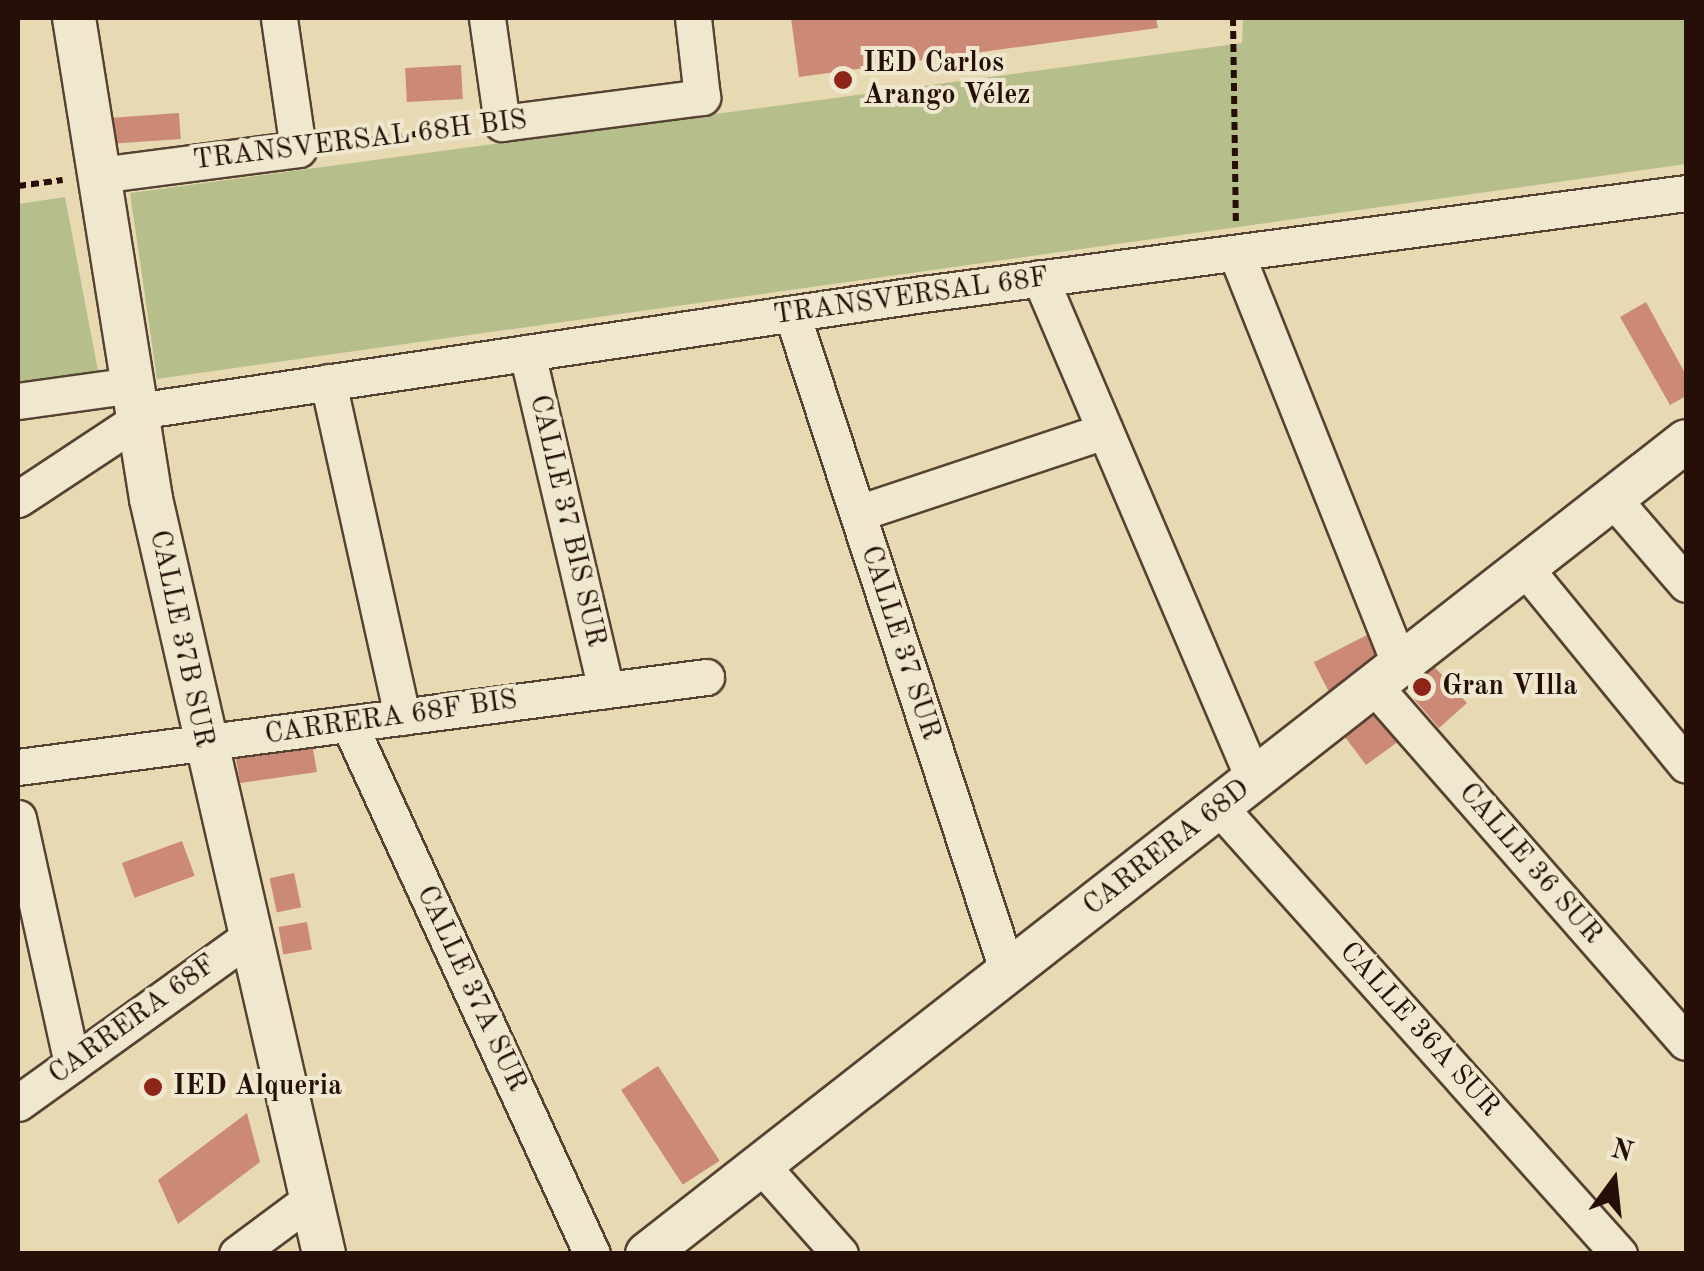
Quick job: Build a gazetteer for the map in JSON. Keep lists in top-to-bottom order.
{
  "streets": {
    "street": [
      "TRANSVERSAL 68H BIS",
      "TRANSVERSAL 68F",
      "CALLE 37 BIS SUR",
      "CALLE 37B SUR",
      "CALLE 37 SUR",
      "CARRERA 68F BIS",
      "CARRERA 68D",
      "CALLE 36 SUR",
      "CALLE 37A SUR",
      "CARRERA 68F",
      "CALLE 36A SUR"
    ]
  },
  "crossings": [
    ["TRANSVERSAL 68H BIS", "CALLE 37B SUR"],
    ["TRANSVERSAL 68F", "CALLE 37 BIS SUR"],
    ["TRANSVERSAL 68F", "CALLE 37B SUR"],
    ["TRANSVERSAL 68F", "CALLE 37 SUR"],
    ["TRANSVERSAL 68F", "CALLE 36 SUR"],
    ["CALLE 37 BIS SUR", "CARRERA 68F BIS"],
    ["CALLE 37B SUR", "CARRERA 68F BIS"],
    ["CALLE 37B SUR", "CARRERA 68F"],
    ["CALLE 37 SUR", "CARRERA 68D"],
    ["CARRERA 68F BIS", "CALLE 37A SUR"],
    ["CARRERA 68D", "CALLE 36 SUR"],
    ["CARRERA 68D", "CALLE 36A SUR"]
  ],
  "places": ["IED Carlos Arango Vélez", "Gran VIlla", "IED Alqueria"],
  "north": "top"
}
